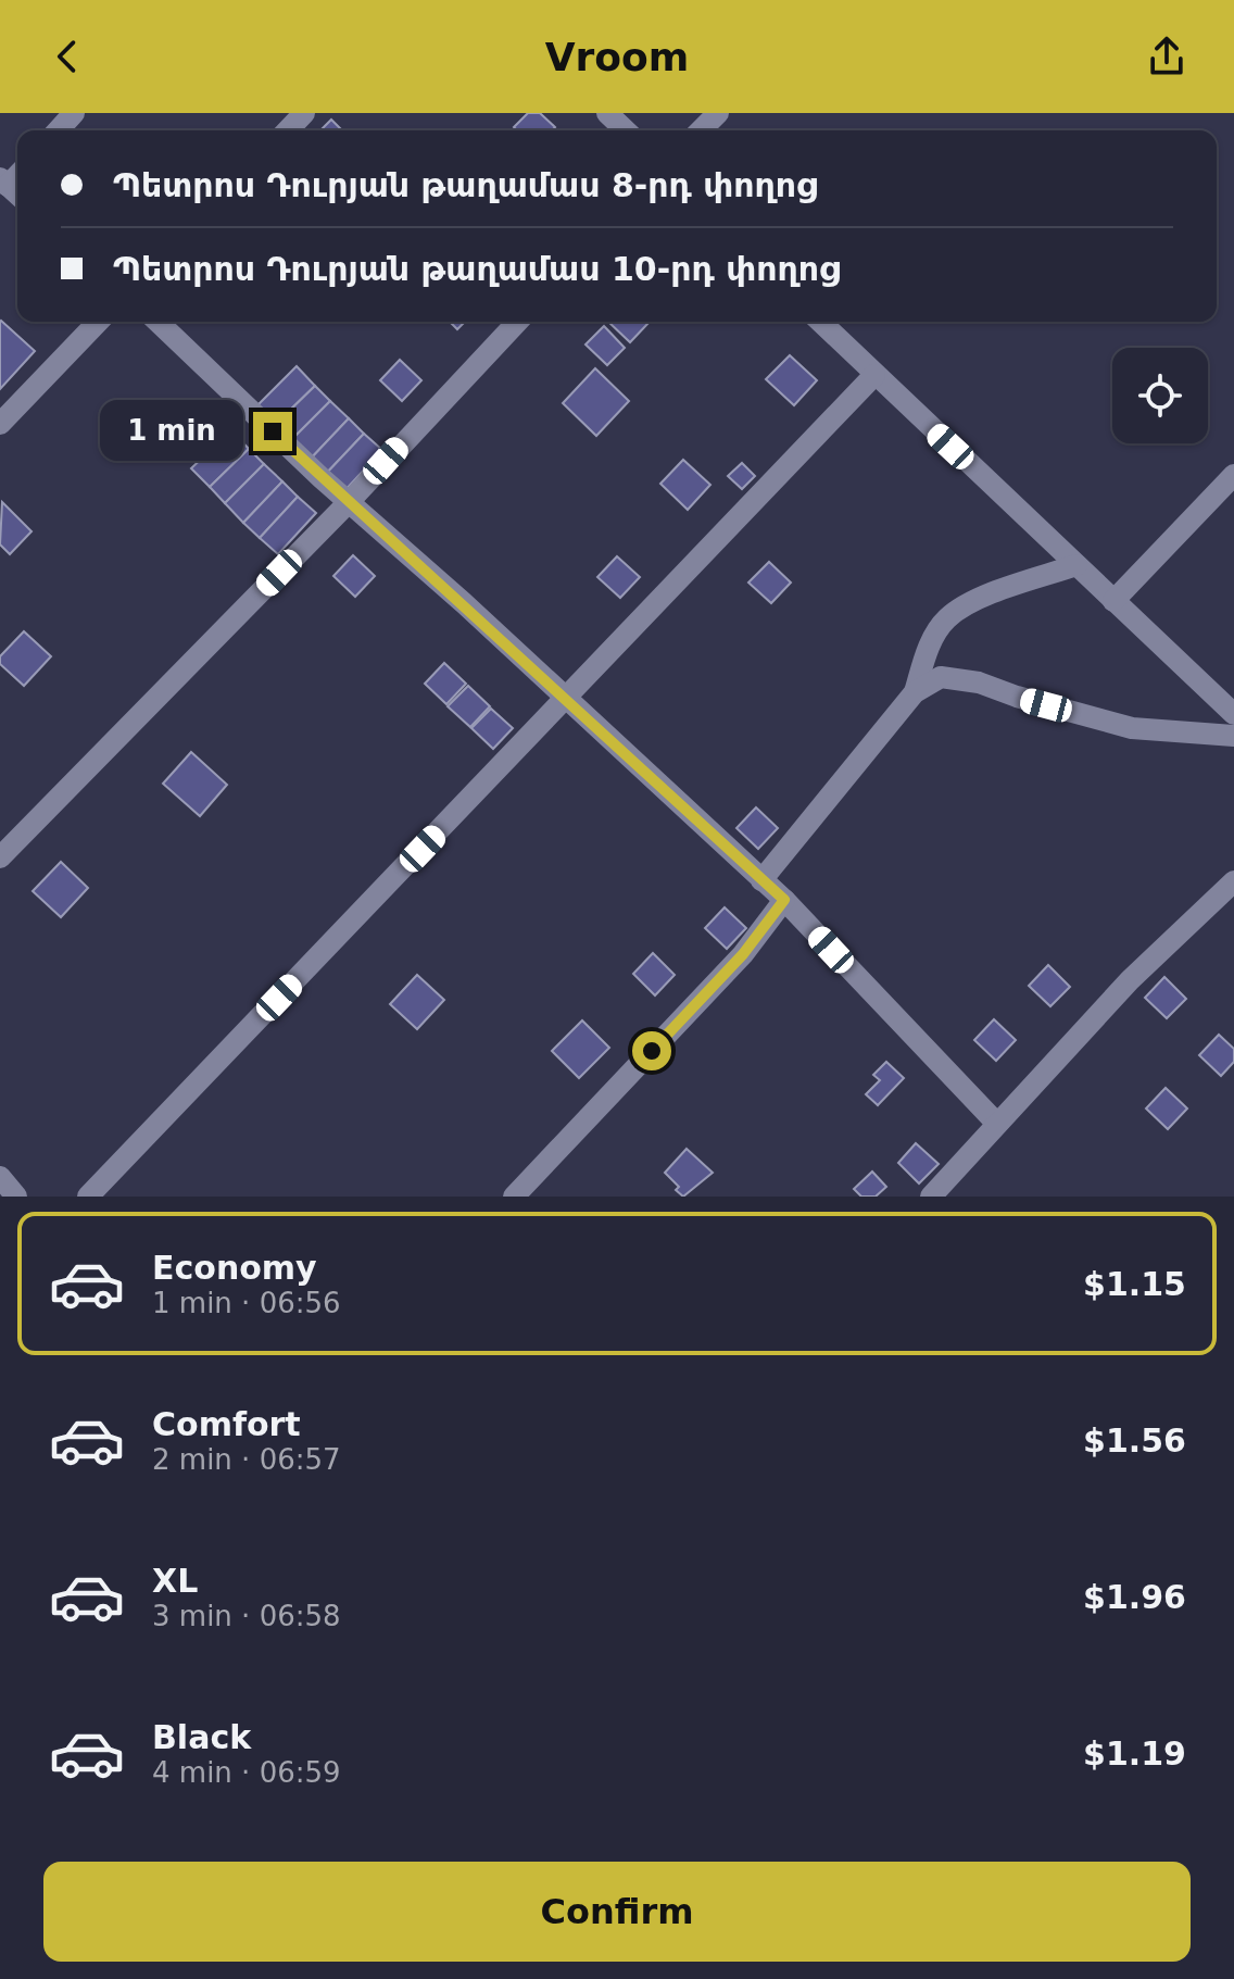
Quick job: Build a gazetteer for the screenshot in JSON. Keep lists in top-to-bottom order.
{
  "page": {
    "header": "Vroom",
    "banner": ["Պետրոս Դուրյան թաղամաս 8-րդ փողոց", "Պետրոս Դուրյան թաղամաս 10-րդ փողոց"],
    "bubble": "1 min",
    "list": [
      {
        "name": "Economy",
        "note": "1 min · 06:56",
        "value": "$1.15"
      },
      {
        "name": "Comfort",
        "note": "2 min · 06:57",
        "value": "$1.56"
      },
      {
        "name": "XL",
        "note": "3 min · 06:58",
        "value": "$1.96"
      },
      {
        "name": "Black",
        "note": "4 min · 06:59",
        "value": "$1.19"
      }
    ],
    "buttons": "Confirm"
  }
}
